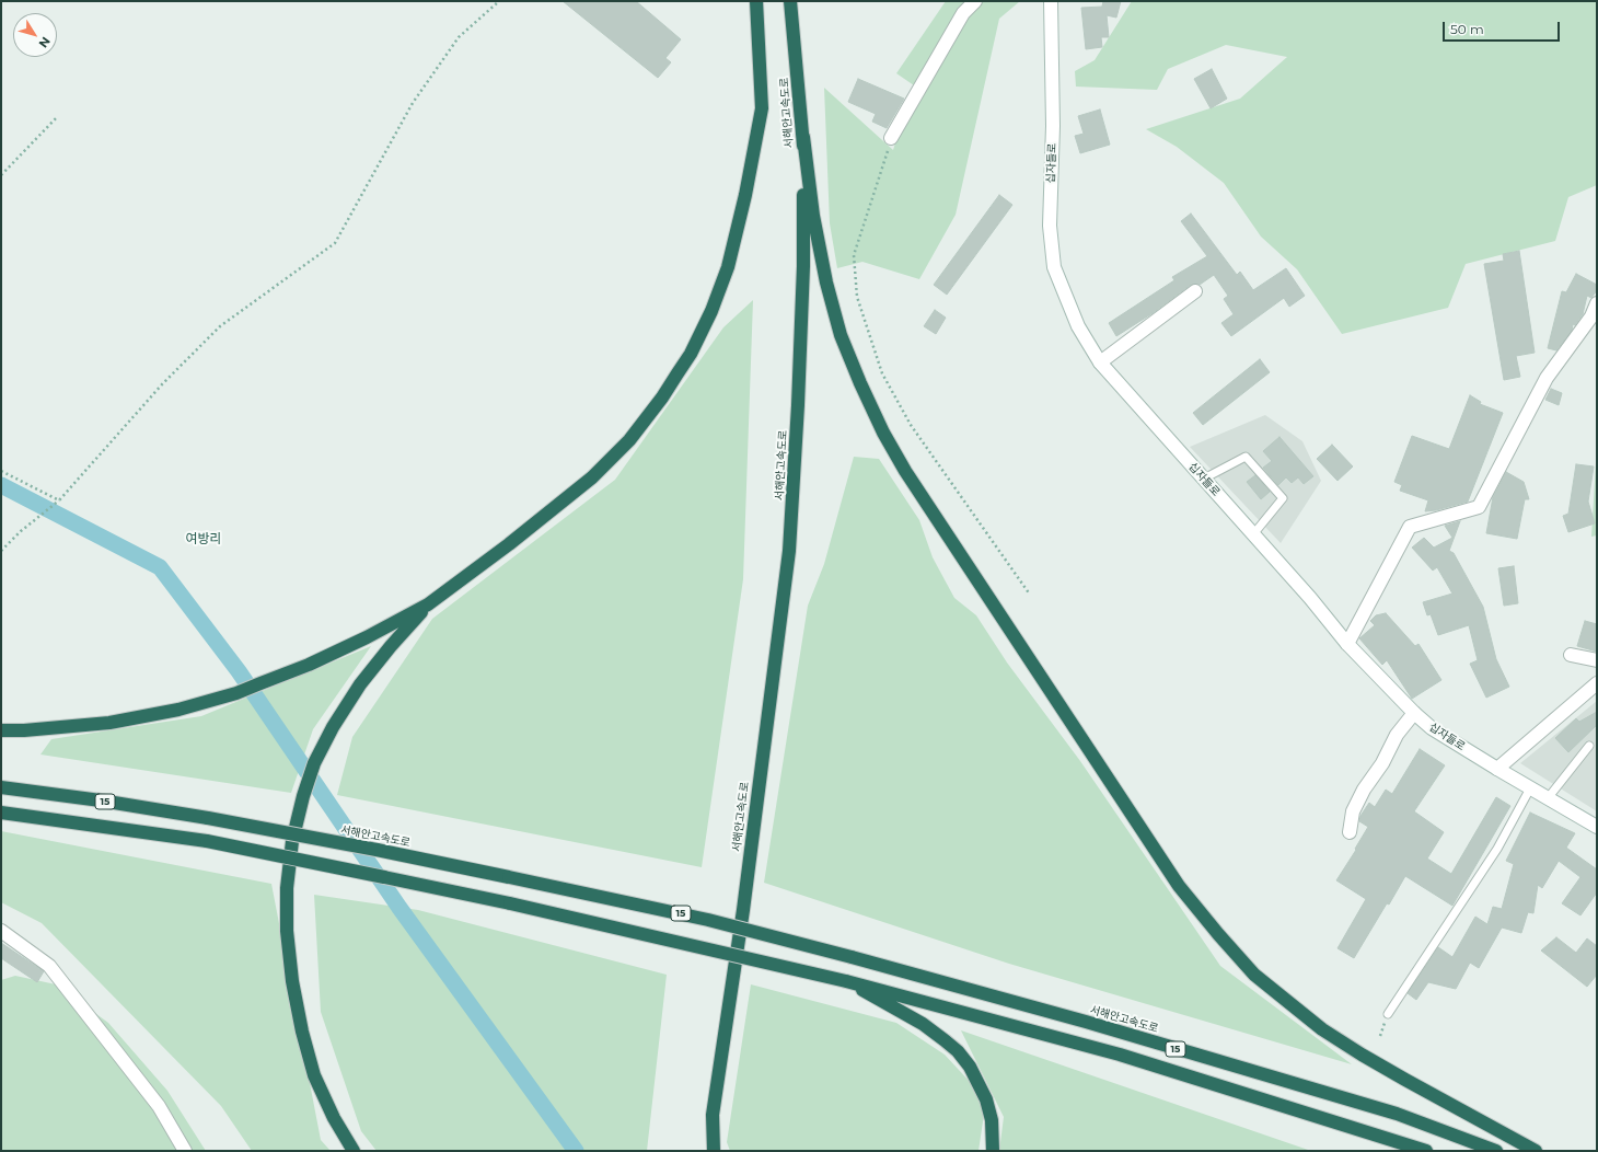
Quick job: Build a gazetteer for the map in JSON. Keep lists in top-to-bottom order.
{
  "streets": {
    "highway": ["서해안고속도로", "15"],
    "street": ["십자들로"]
  },
  "districts": ["여방리"],
  "scale_bar": "50 m",
  "north": "bottom right"
}
